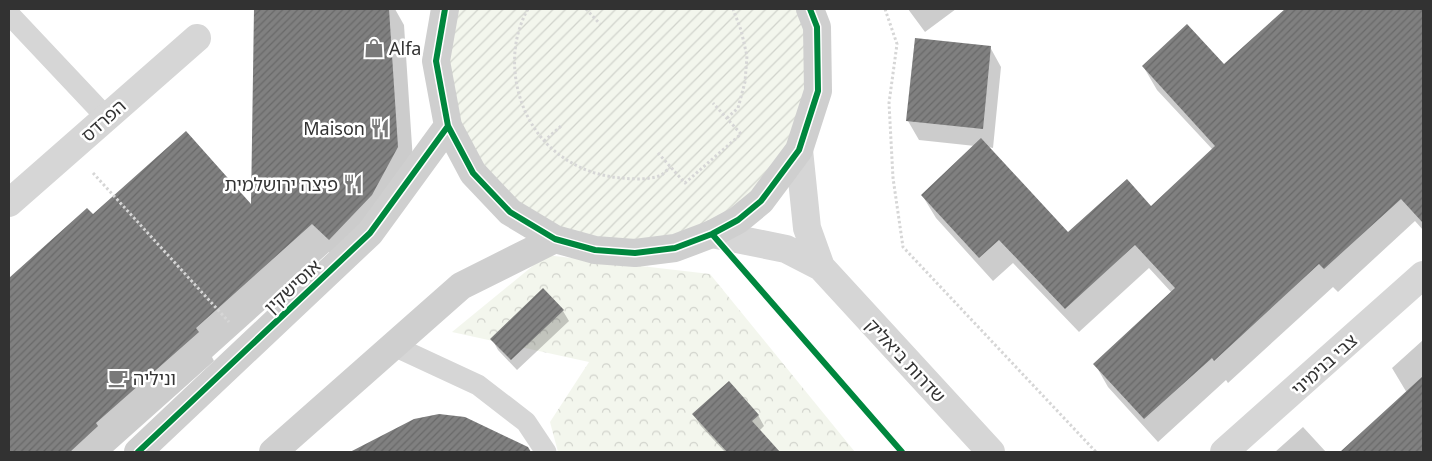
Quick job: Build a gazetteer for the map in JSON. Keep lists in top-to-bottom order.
{
  "streets": {
    "street": [
      "הפרדס",
      "אוסישקין",
      "שדרות ביאליק",
      "צבי בנימיני"
    ]
  },
  "places": {
    "shop": ["Alfa"],
    "restaurant": ["Maison", "פיצה ירושלמית"],
    "cafe": ["וניליה"]
  }
}
